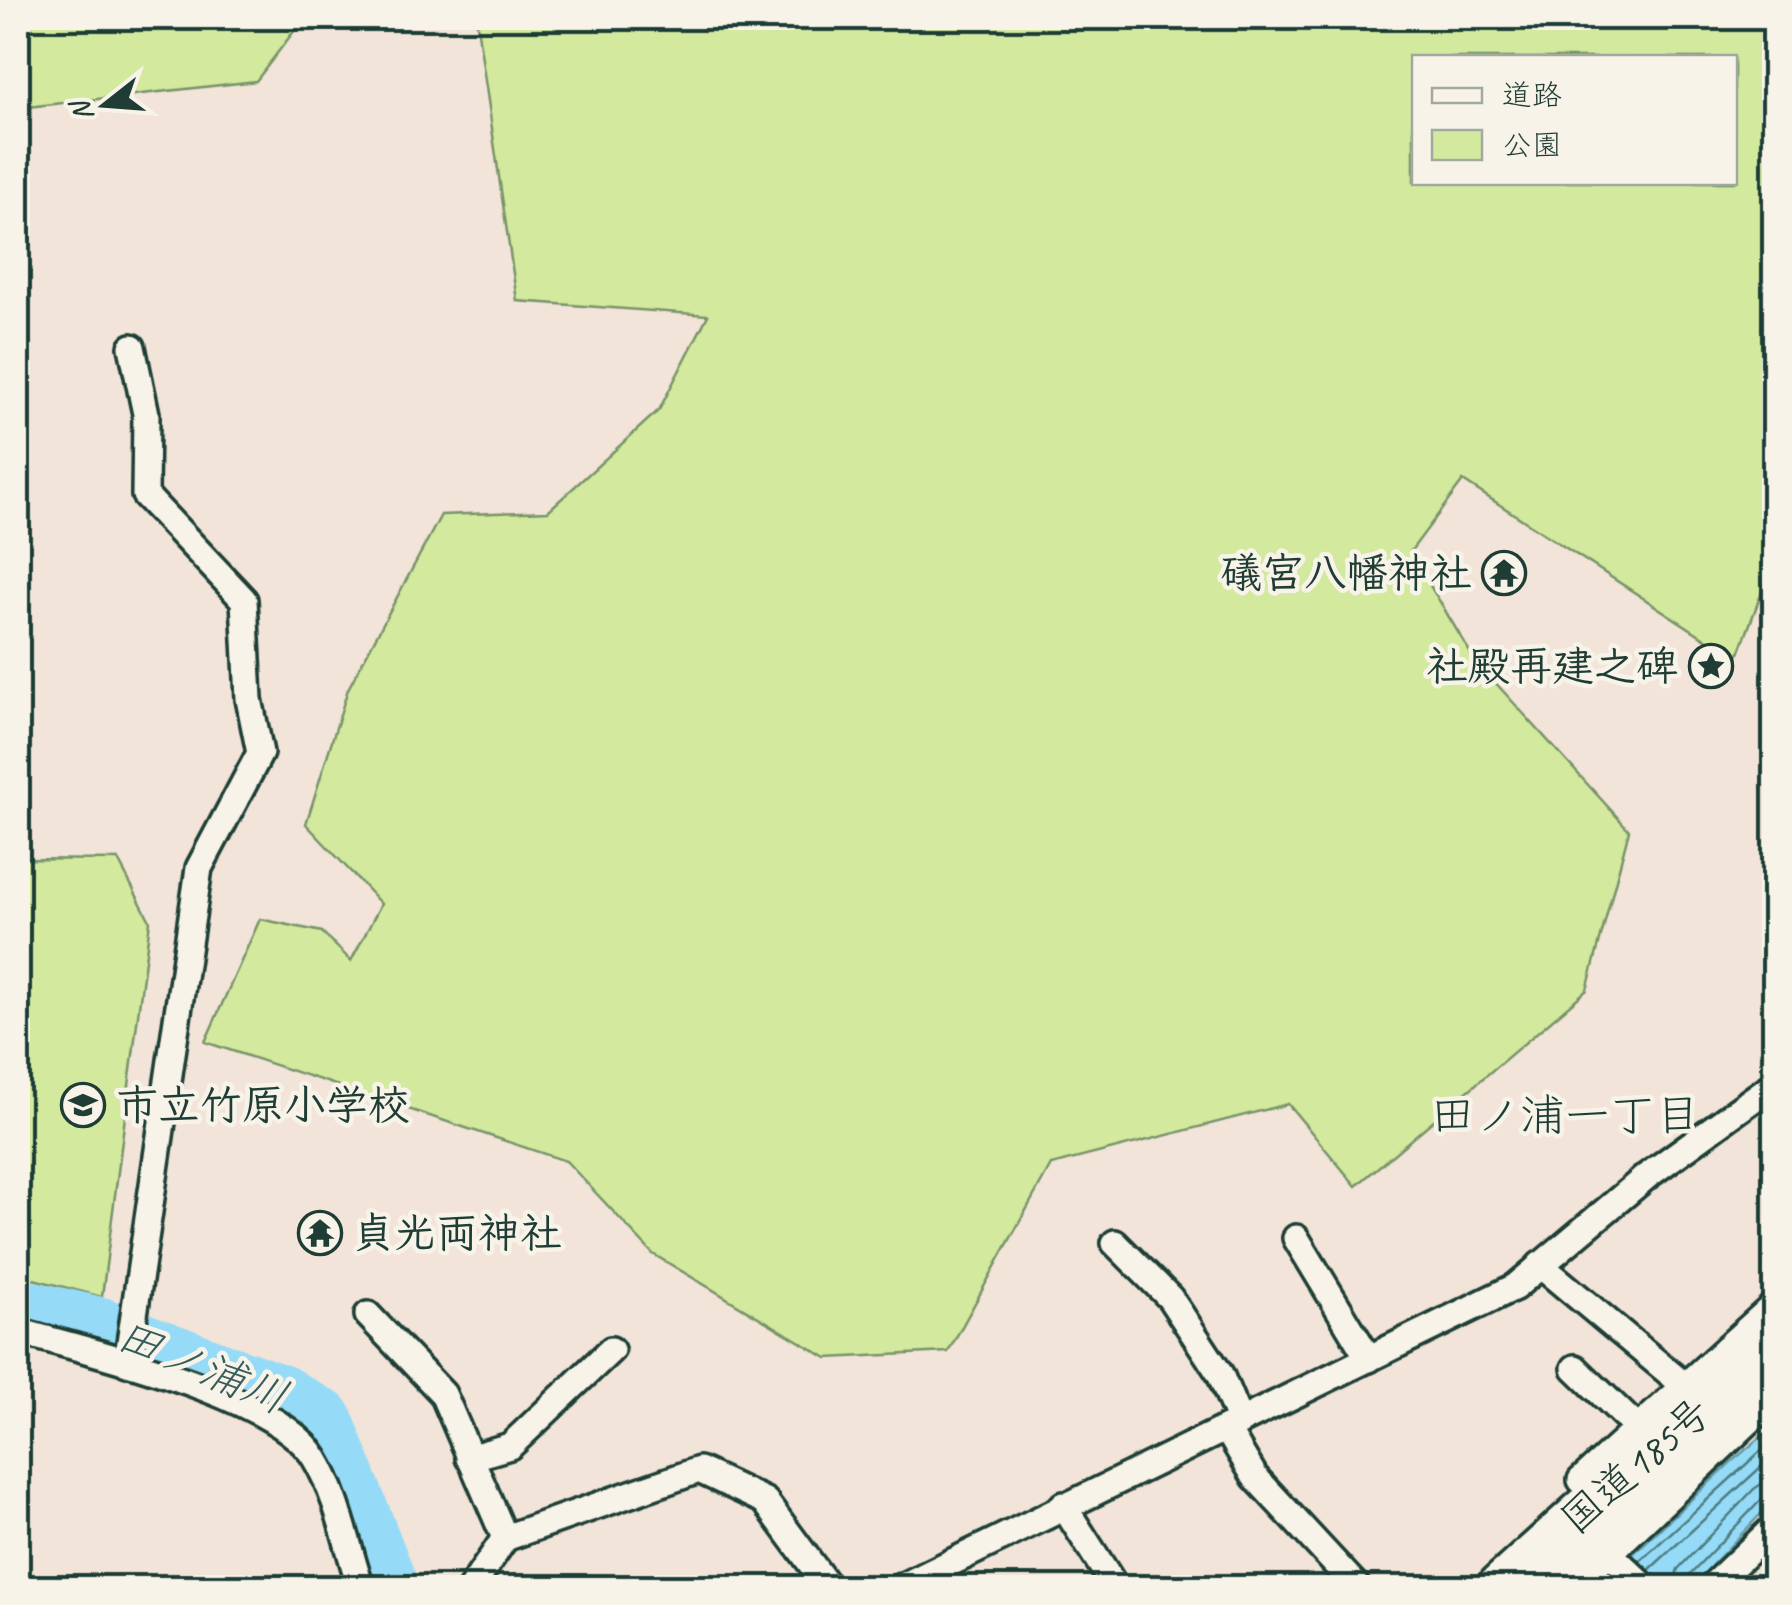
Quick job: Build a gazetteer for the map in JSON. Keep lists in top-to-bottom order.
{
  "streets": {
    "highway": ["国道185号"]
  },
  "districts": ["田ノ浦一丁目"],
  "water": ["田ノ浦川"],
  "places": {
    "temple": ["礒宮八幡神社", "貞光両神社"],
    "place": ["社殿再建之碑"],
    "school or university": ["市立竹原小学校"]
  },
  "legend": ["道路", "公園"],
  "north": "left"
}
